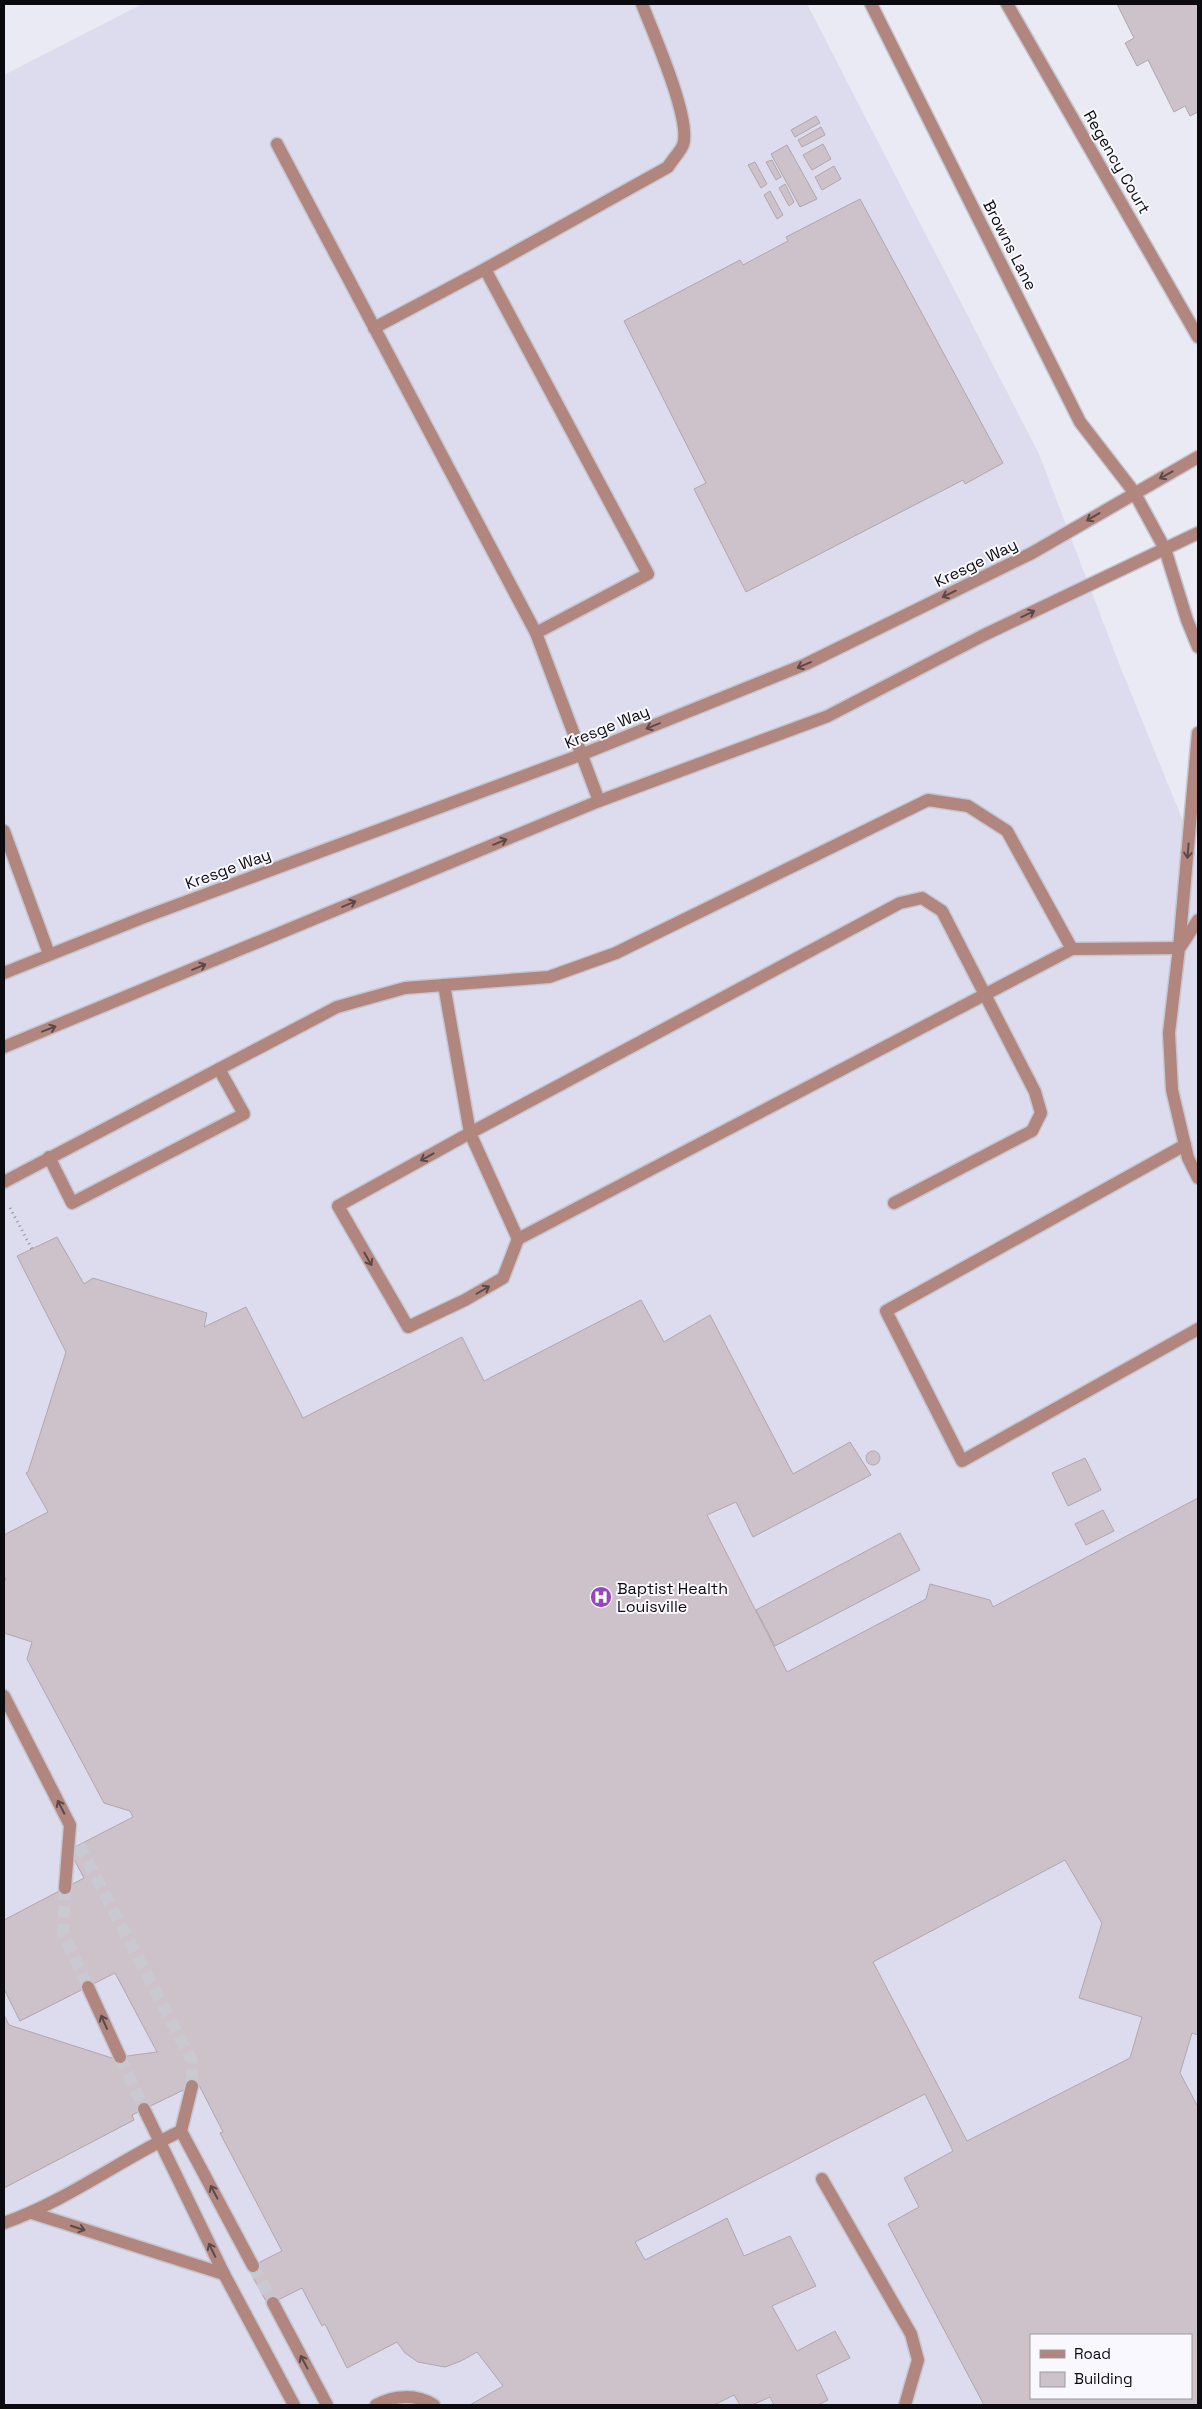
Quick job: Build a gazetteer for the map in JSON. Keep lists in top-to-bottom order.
{
  "streets": {
    "street": ["Regency Court", "Browns Lane", "Kresge Way"]
  },
  "crossings": [
    ["Browns Lane", "Kresge Way"]
  ],
  "places": {
    "hospital": ["Baptist Health Louisville"]
  },
  "legend": ["Road", "Building"]
}
